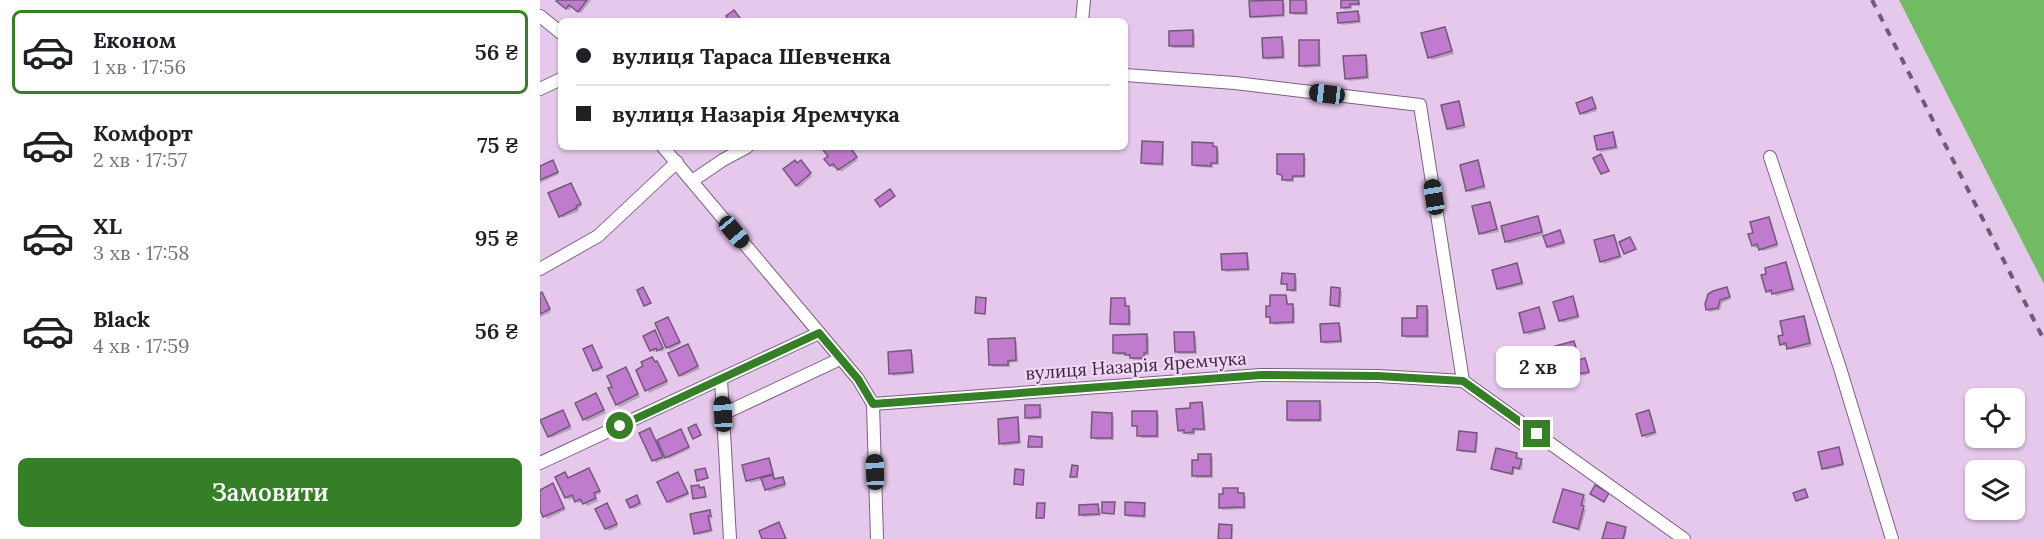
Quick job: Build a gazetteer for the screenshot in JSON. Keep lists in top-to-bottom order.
{
  "streets": {
    "street": ["вулиця Назарія Яремчука"]
  },
  "page": {
    "list": [
      {
        "name": "Економ",
        "note": "1 хв · 17:56",
        "value": "56 ₴"
      },
      {
        "name": "Комфорт",
        "note": "2 хв · 17:57",
        "value": "75 ₴"
      },
      {
        "name": "XL",
        "note": "3 хв · 17:58",
        "value": "95 ₴"
      },
      {
        "name": "Black",
        "note": "4 хв · 17:59",
        "value": "56 ₴"
      }
    ],
    "banner": ["вулиця Тараса Шевченка", "вулиця Назарія Яремчука"],
    "bubble": "2 хв",
    "buttons": "Замовити"
  }
}
